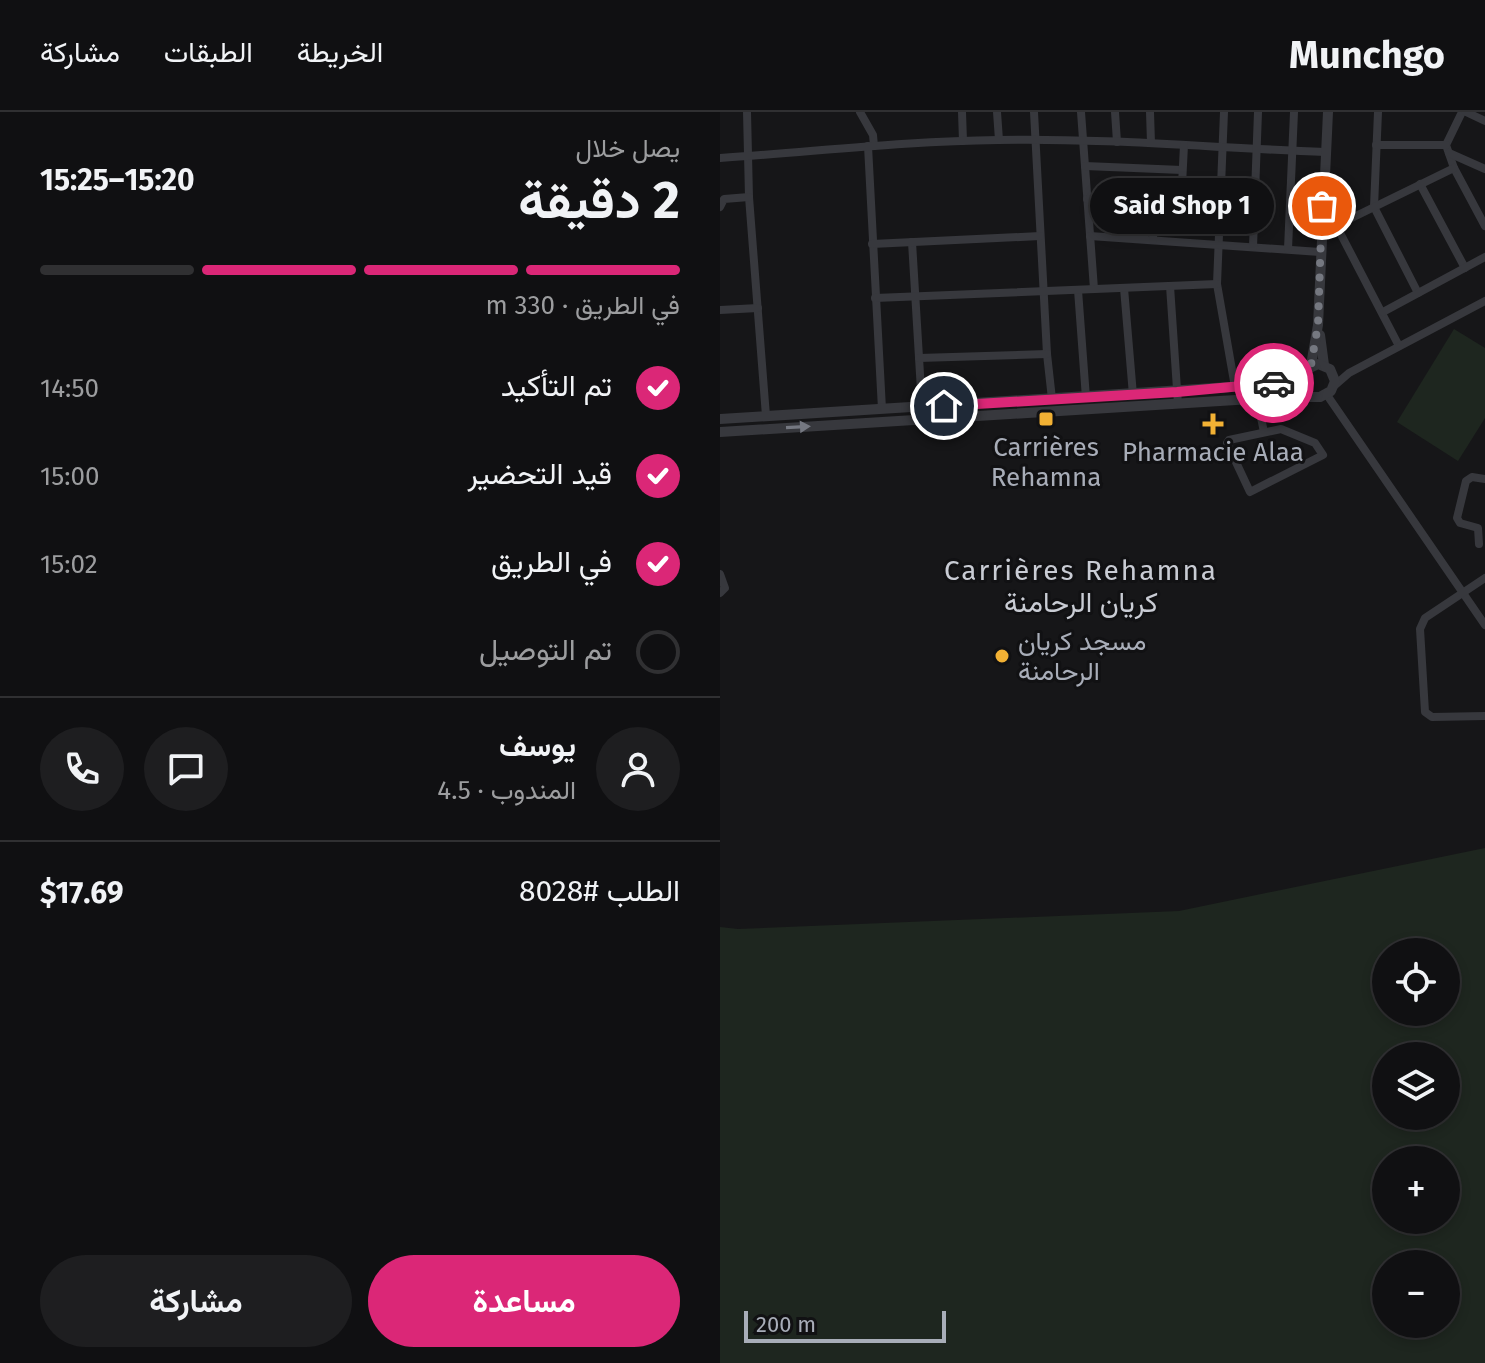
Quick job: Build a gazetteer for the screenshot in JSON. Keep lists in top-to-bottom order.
{
  "districts": ["Carrières Rehamna كريان الرحامنة"],
  "places": {
    "other": ["Said Shop 1", "مسجد كريان الرحامنة"],
    "transit": ["Carrières Rehamna"],
    "health": ["Pharmacie Alaa"]
  },
  "scale_bar": "200 m",
  "page": {
    "header": "Munchgo",
    "nav": ["الخريطة", "الطبقات", "مشاركة"],
    "heading": ["2 دقيقة", "يصل خلال", "15:20–15:25"],
    "panel": [
      "يوسف",
      "المندوب · 4.5",
      "الطلب #8028",
      "$17.69"
    ],
    "bubble": "Said Shop 1",
    "bar": "في الطريق · 330 m",
    "list": [
      ["تم التأكيد", "14:50"],
      ["قيد التحضير", "15:00"],
      ["في الطريق", "15:02"],
      "تم التوصيل"
    ],
    "map_buttons": ["+", "−"],
    "buttons": ["مساعدة", "مشاركة"],
    "scale": "200 m"
  }
}
